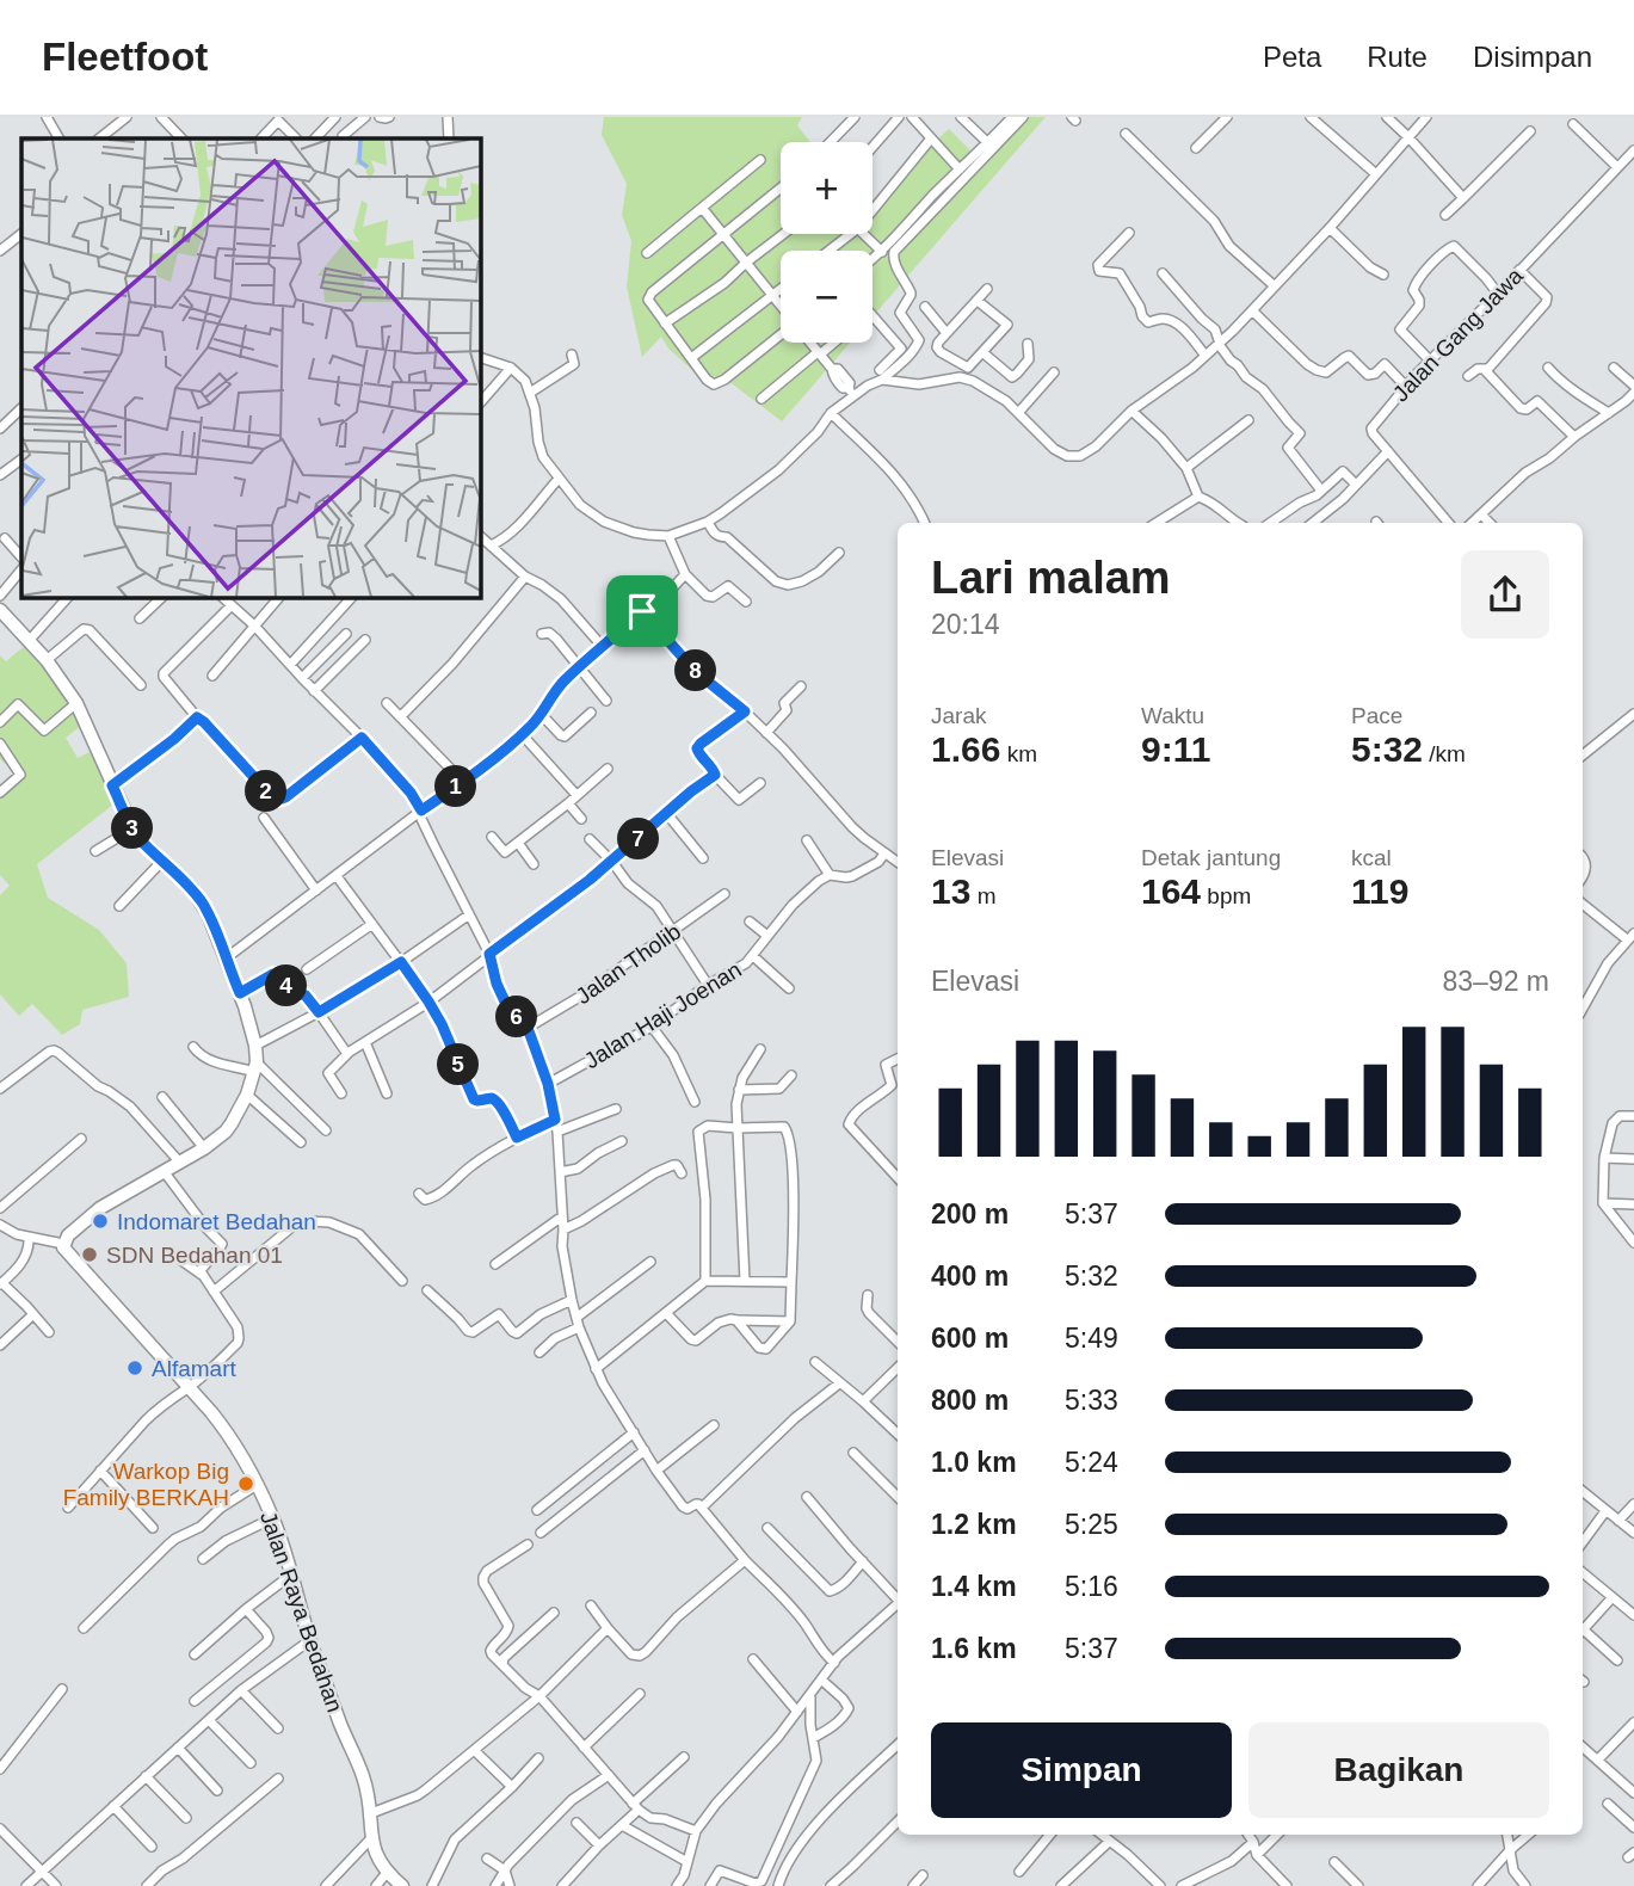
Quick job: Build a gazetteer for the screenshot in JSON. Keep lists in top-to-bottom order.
{
  "streets": {
    "street": [
      "Jalan Gang Jawa",
      "Jalan Tholib",
      "Jalan Haji Joenan",
      "Jalan Raya Bedahan"
    ]
  },
  "places": [
    "Indomaret Bedahan",
    "SDN Bedahan 01",
    "Alfamart",
    "Warkop Big Family BERKAH"
  ],
  "page": {
    "header": "Fleetfoot",
    "nav": ["Peta", "Rute", "Disimpan"],
    "map_buttons": ["+", "−"],
    "heading": ["Lari malam", "20:14"],
    "pins": [
      "8",
      "1",
      "2",
      "3",
      "7",
      "4",
      "6",
      "5"
    ],
    "stats": [
      ["Jarak", "1.66 km"],
      ["Waktu", "9:11"],
      ["Pace", "5:32 /km"],
      ["Elevasi", "13 m"],
      ["Detak jantung", "164 bpm"],
      ["kcal", "119"]
    ],
    "chart": ["Elevasi", "83–92 m"],
    "list": [
      {
        "name": "200 m",
        "note": "5:37"
      },
      {
        "name": "400 m",
        "note": "5:32"
      },
      {
        "name": "600 m",
        "note": "5:49"
      },
      {
        "name": "800 m",
        "note": "5:33"
      },
      {
        "name": "1.0 km",
        "note": "5:24"
      },
      {
        "name": "1.2 km",
        "note": "5:25"
      },
      {
        "name": "1.4 km",
        "note": "5:16"
      },
      {
        "name": "1.6 km",
        "note": "5:37"
      }
    ],
    "buttons": ["Simpan", "Bagikan"]
  }
}
